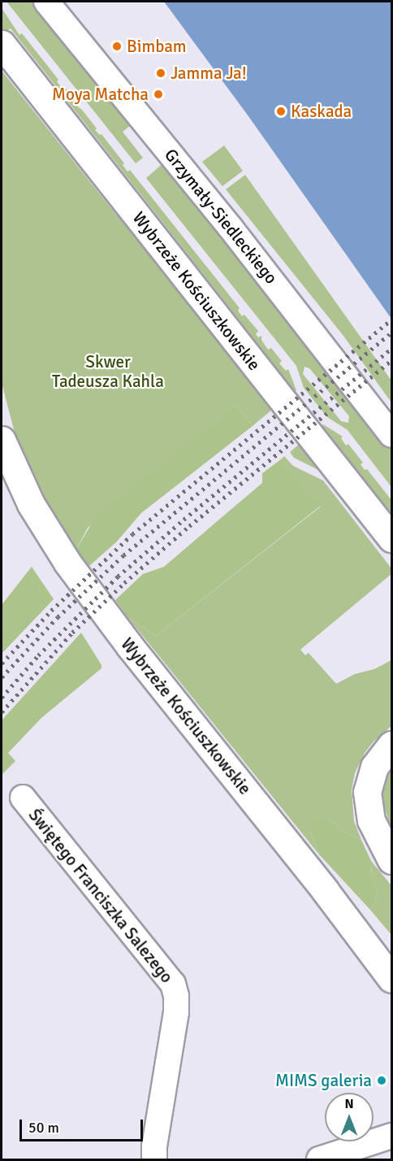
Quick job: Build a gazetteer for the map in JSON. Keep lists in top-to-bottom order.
{
  "streets": {
    "main road": ["Wybrzeże Kościuszkowskie"],
    "street": ["Grzymały-Siedleckiego", "Świętego Franciszka Salezego"]
  },
  "parks": ["Skwer Tadeusza Kahla"],
  "places": [
    "Bimbam",
    "Jamma Ja!",
    "Moya Matcha",
    "Kaskada",
    "MIMS galeria"
  ],
  "scale_bar": "50 m",
  "north": "top"
}
